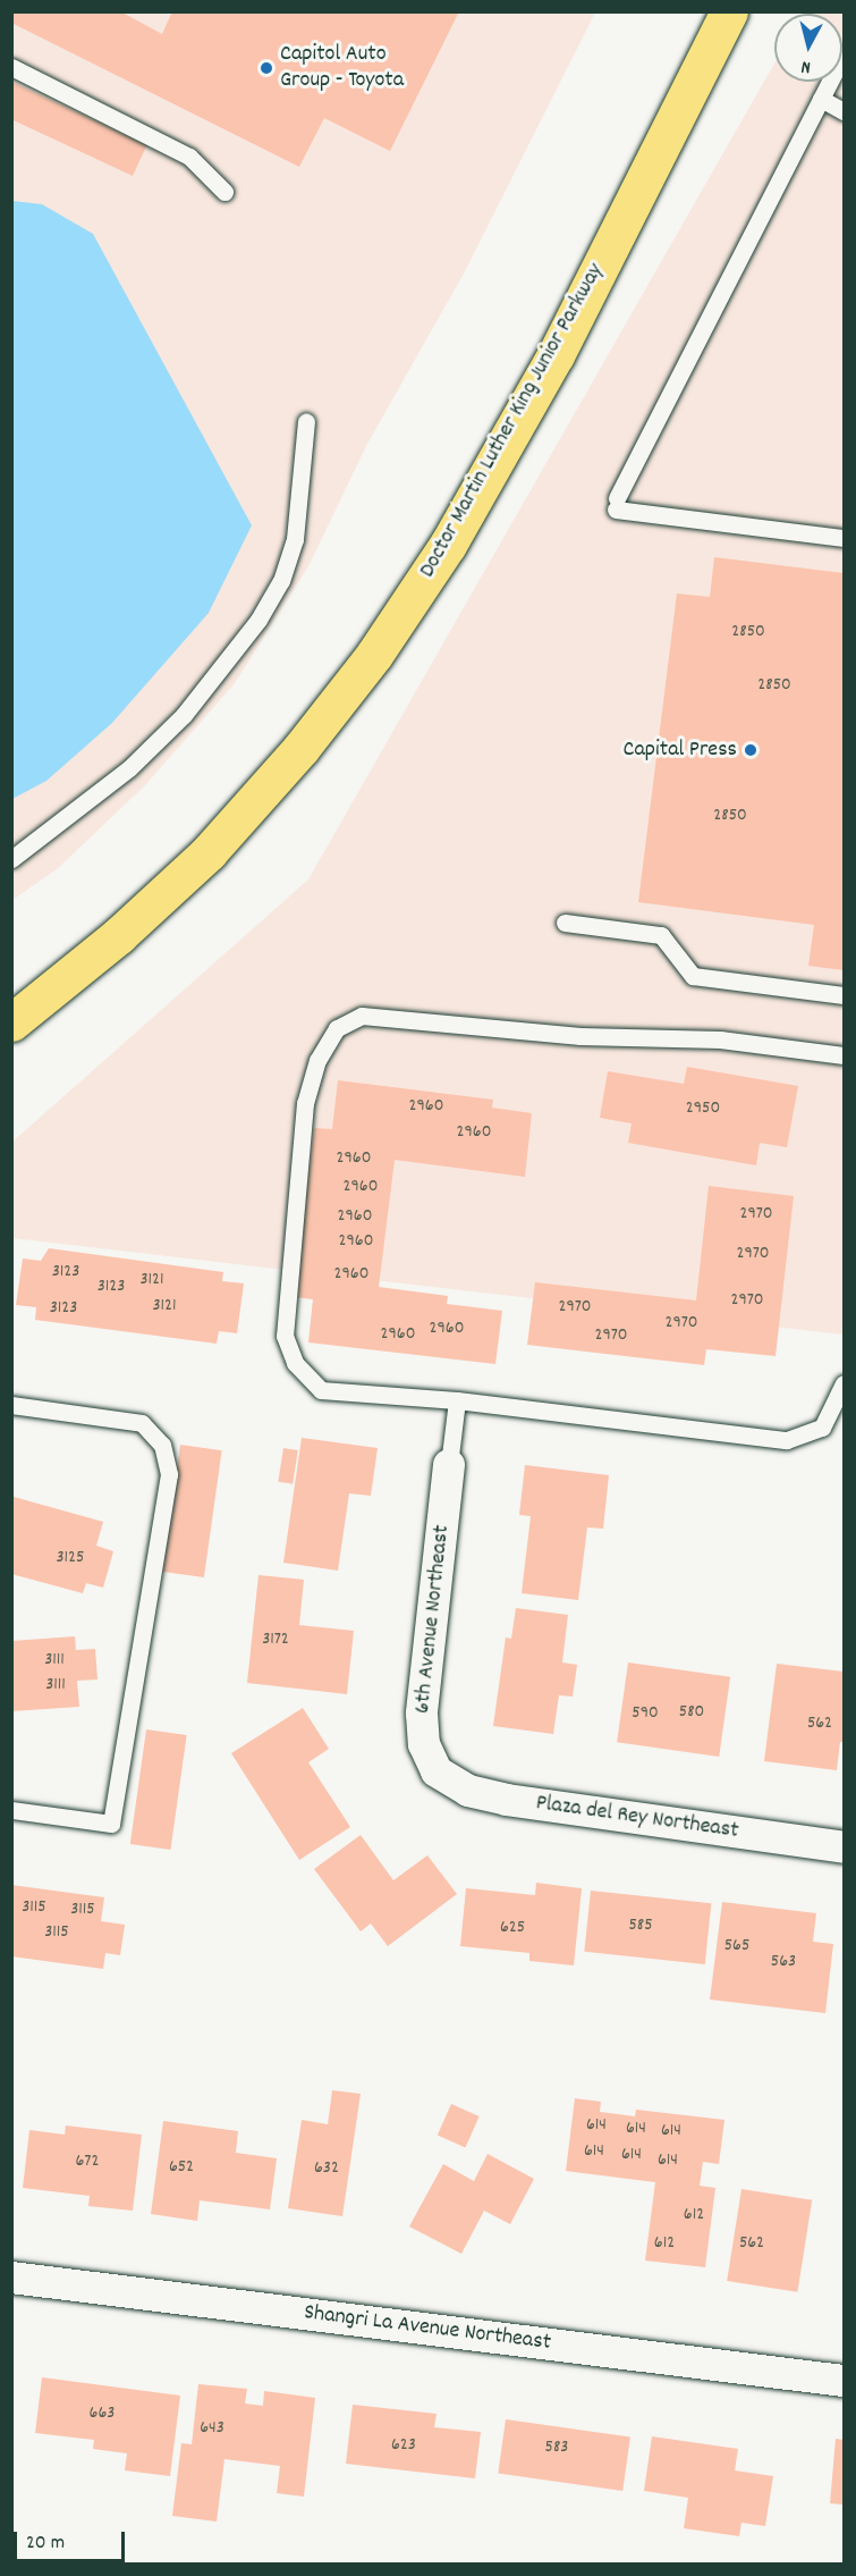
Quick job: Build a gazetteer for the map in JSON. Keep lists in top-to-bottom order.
{
  "streets": {
    "highway": ["Doctor Martin Luther King Junior Parkway"],
    "street": ["6th Avenue Northeast", "Plaza del Rey Northeast", "Shangri La Avenue Northeast"]
  },
  "crossings": [
    ["6th Avenue Northeast", "Plaza del Rey Northeast"]
  ],
  "places": ["Capitol Auto Group - Toyota", "Capital Press"],
  "house_numbers": [
    "2850",
    "2850",
    "2850",
    "2960",
    "2950",
    "2960",
    "2960",
    "2960",
    "2970",
    "2960",
    "2960",
    "2970",
    "3123",
    "2960",
    "3121",
    "3123",
    "2970",
    "3121",
    "2970",
    "3123",
    "2970",
    "2960",
    "2960",
    "2970",
    "3125",
    "3172",
    "3111",
    "3111",
    "580",
    "590",
    "562",
    "3115",
    "3115",
    "585",
    "625",
    "3115",
    "565",
    "563",
    "614",
    "614",
    "614",
    "614",
    "614",
    "614",
    "672",
    "652",
    "632",
    "612",
    "612",
    "562",
    "663",
    "643",
    "623",
    "583"
  ],
  "scale_bar": "20 m",
  "north": "bottom"
}
